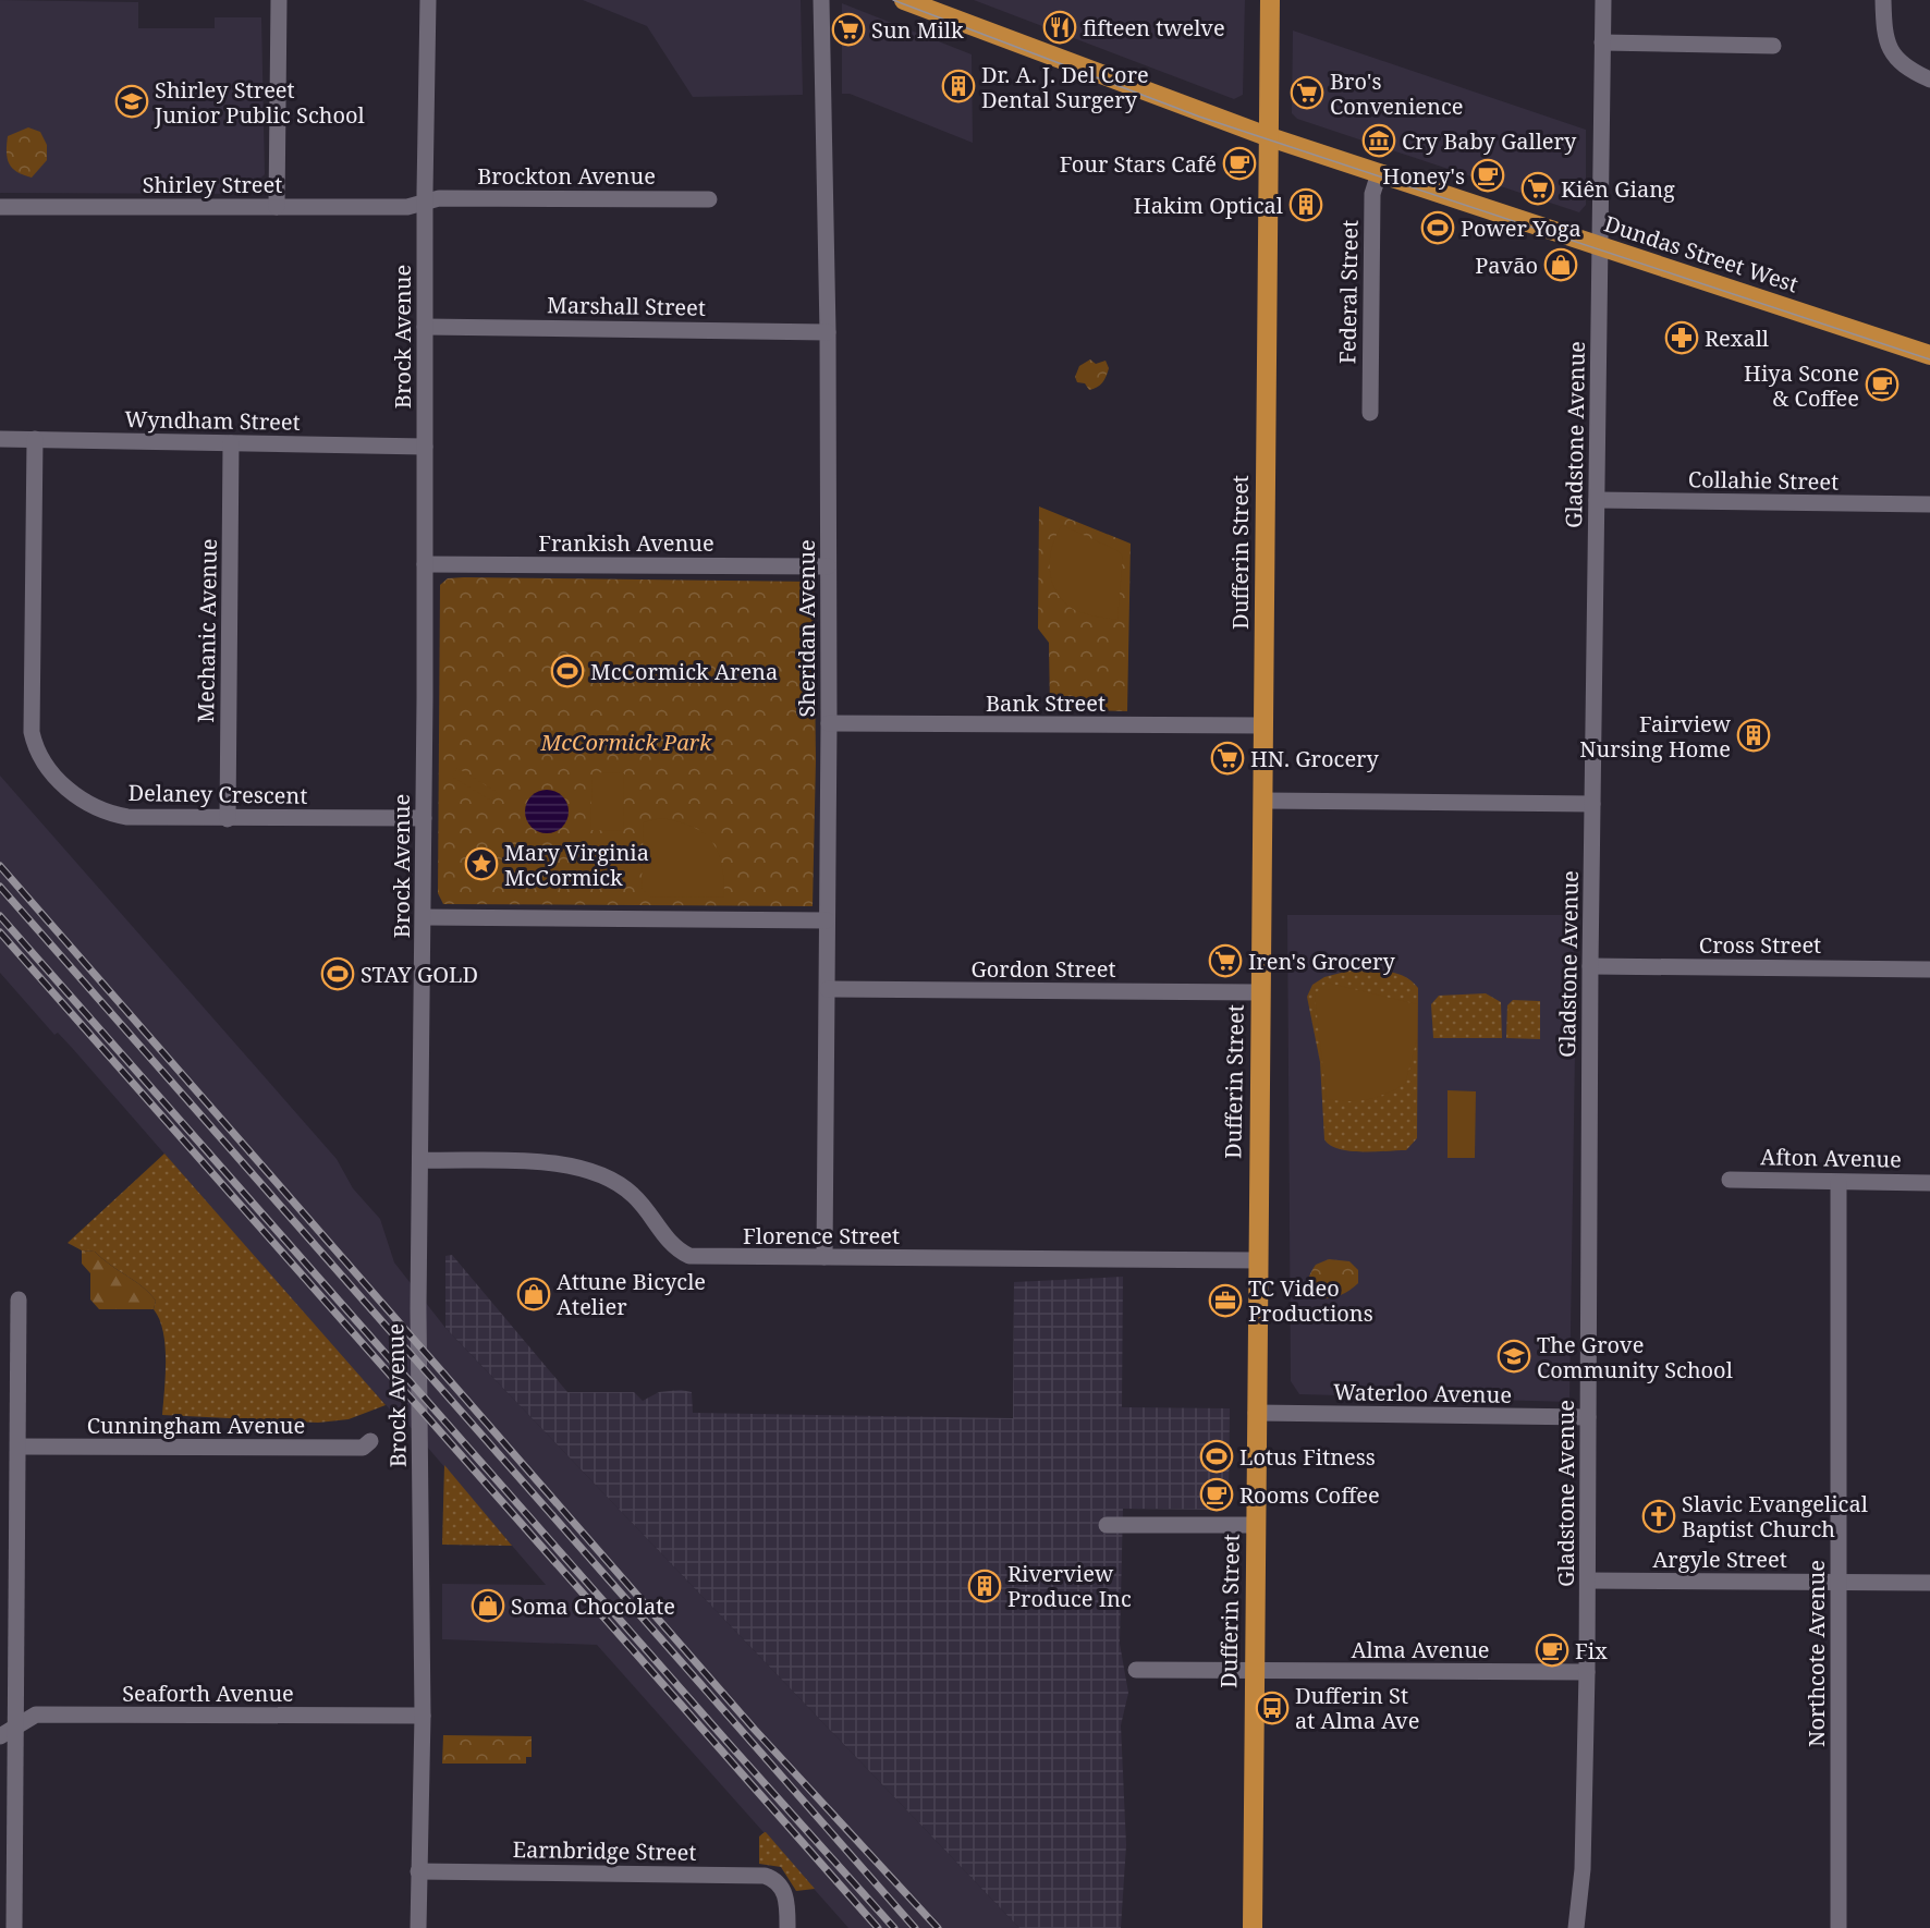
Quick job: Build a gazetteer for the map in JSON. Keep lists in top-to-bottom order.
{
  "streets": {
    "main road": ["Dundas Street West", "Dufferin Street"],
    "street": [
      "Brockton Avenue",
      "Shirley Street",
      "Federal Street",
      "Marshall Street",
      "Brock Avenue",
      "Wyndham Street",
      "Gladstone Avenue",
      "Collahie Street",
      "Frankish Avenue",
      "Sheridan Avenue",
      "Mechanic Avenue",
      "Bank Street",
      "Delaney Crescent",
      "Cross Street",
      "Gordon Street",
      "Afton Avenue",
      "Florence Street",
      "Waterloo Avenue",
      "Cunningham Avenue",
      "Argyle Street",
      "Alma Avenue",
      "Northcote Avenue",
      "Seaforth Avenue",
      "Earnbridge Street"
    ]
  },
  "crossings": [
    ["Brockton Avenue", "Shirley Street"],
    ["Brockton Avenue", "Brock Avenue"],
    ["Shirley Street", "Brock Avenue"],
    ["Dundas Street West", "Federal Street"],
    ["Dundas Street West", "Gladstone Avenue"],
    ["Dundas Street West", "Dufferin Street"],
    ["Marshall Street", "Brock Avenue"],
    ["Marshall Street", "Sheridan Avenue"],
    ["Brock Avenue", "Wyndham Street"],
    ["Brock Avenue", "Frankish Avenue"],
    ["Brock Avenue", "Delaney Crescent"],
    ["Brock Avenue", "Florence Street"],
    ["Brock Avenue", "Seaforth Avenue"],
    ["Brock Avenue", "Earnbridge Street"],
    ["Wyndham Street", "Mechanic Avenue"],
    ["Wyndham Street", "Delaney Crescent"],
    ["Gladstone Avenue", "Collahie Street"],
    ["Gladstone Avenue", "Cross Street"],
    ["Gladstone Avenue", "Waterloo Avenue"],
    ["Gladstone Avenue", "Argyle Street"],
    ["Gladstone Avenue", "Alma Avenue"],
    ["Frankish Avenue", "Sheridan Avenue"],
    ["Dufferin Street", "Bank Street"],
    ["Dufferin Street", "Gordon Street"],
    ["Dufferin Street", "Florence Street"],
    ["Dufferin Street", "Waterloo Avenue"],
    ["Dufferin Street", "Alma Avenue"],
    ["Sheridan Avenue", "Bank Street"],
    ["Sheridan Avenue", "Gordon Street"],
    ["Sheridan Avenue", "Florence Street"],
    ["Mechanic Avenue", "Delaney Crescent"],
    ["Afton Avenue", "Northcote Avenue"],
    ["Argyle Street", "Northcote Avenue"]
  ],
  "parks": ["McCormick Park"],
  "places": {
    "restaurant": ["fifteen twelve"],
    "supermarket": [
      "Sun Milk",
      "Bro's Convenience",
      "Kiên Giang",
      "HN. Grocery",
      "Iren's Grocery"
    ],
    "building": [
      "Dr. A. J. Del Core Dental Surgery",
      "Hakim Optical",
      "Fairview Nursing Home",
      "Riverview Produce Inc"
    ],
    "school or university": ["Shirley Street Junior Public School", "The Grove Community School"],
    "museum": ["Cry Baby Gallery"],
    "cafe": [
      "Four Stars Café",
      "Honey's",
      "Hiya Scone & Coffee",
      "Rooms Coffee",
      "Fix"
    ],
    "sports": [
      "Power Yoga",
      "McCormick Arena",
      "STAY GOLD",
      "Lotus Fitness"
    ],
    "shop": ["Pavão", "Attune Bicycle Atelier", "Soma Chocolate"],
    "pharmacy": ["Rexall"],
    "place": ["Mary Virginia McCormick"],
    "office": ["TC Video Productions"],
    "church": ["Slavic Evangelical Baptist Church"],
    "bus stop": ["Dufferin St at Alma Ave"]
  }
}
